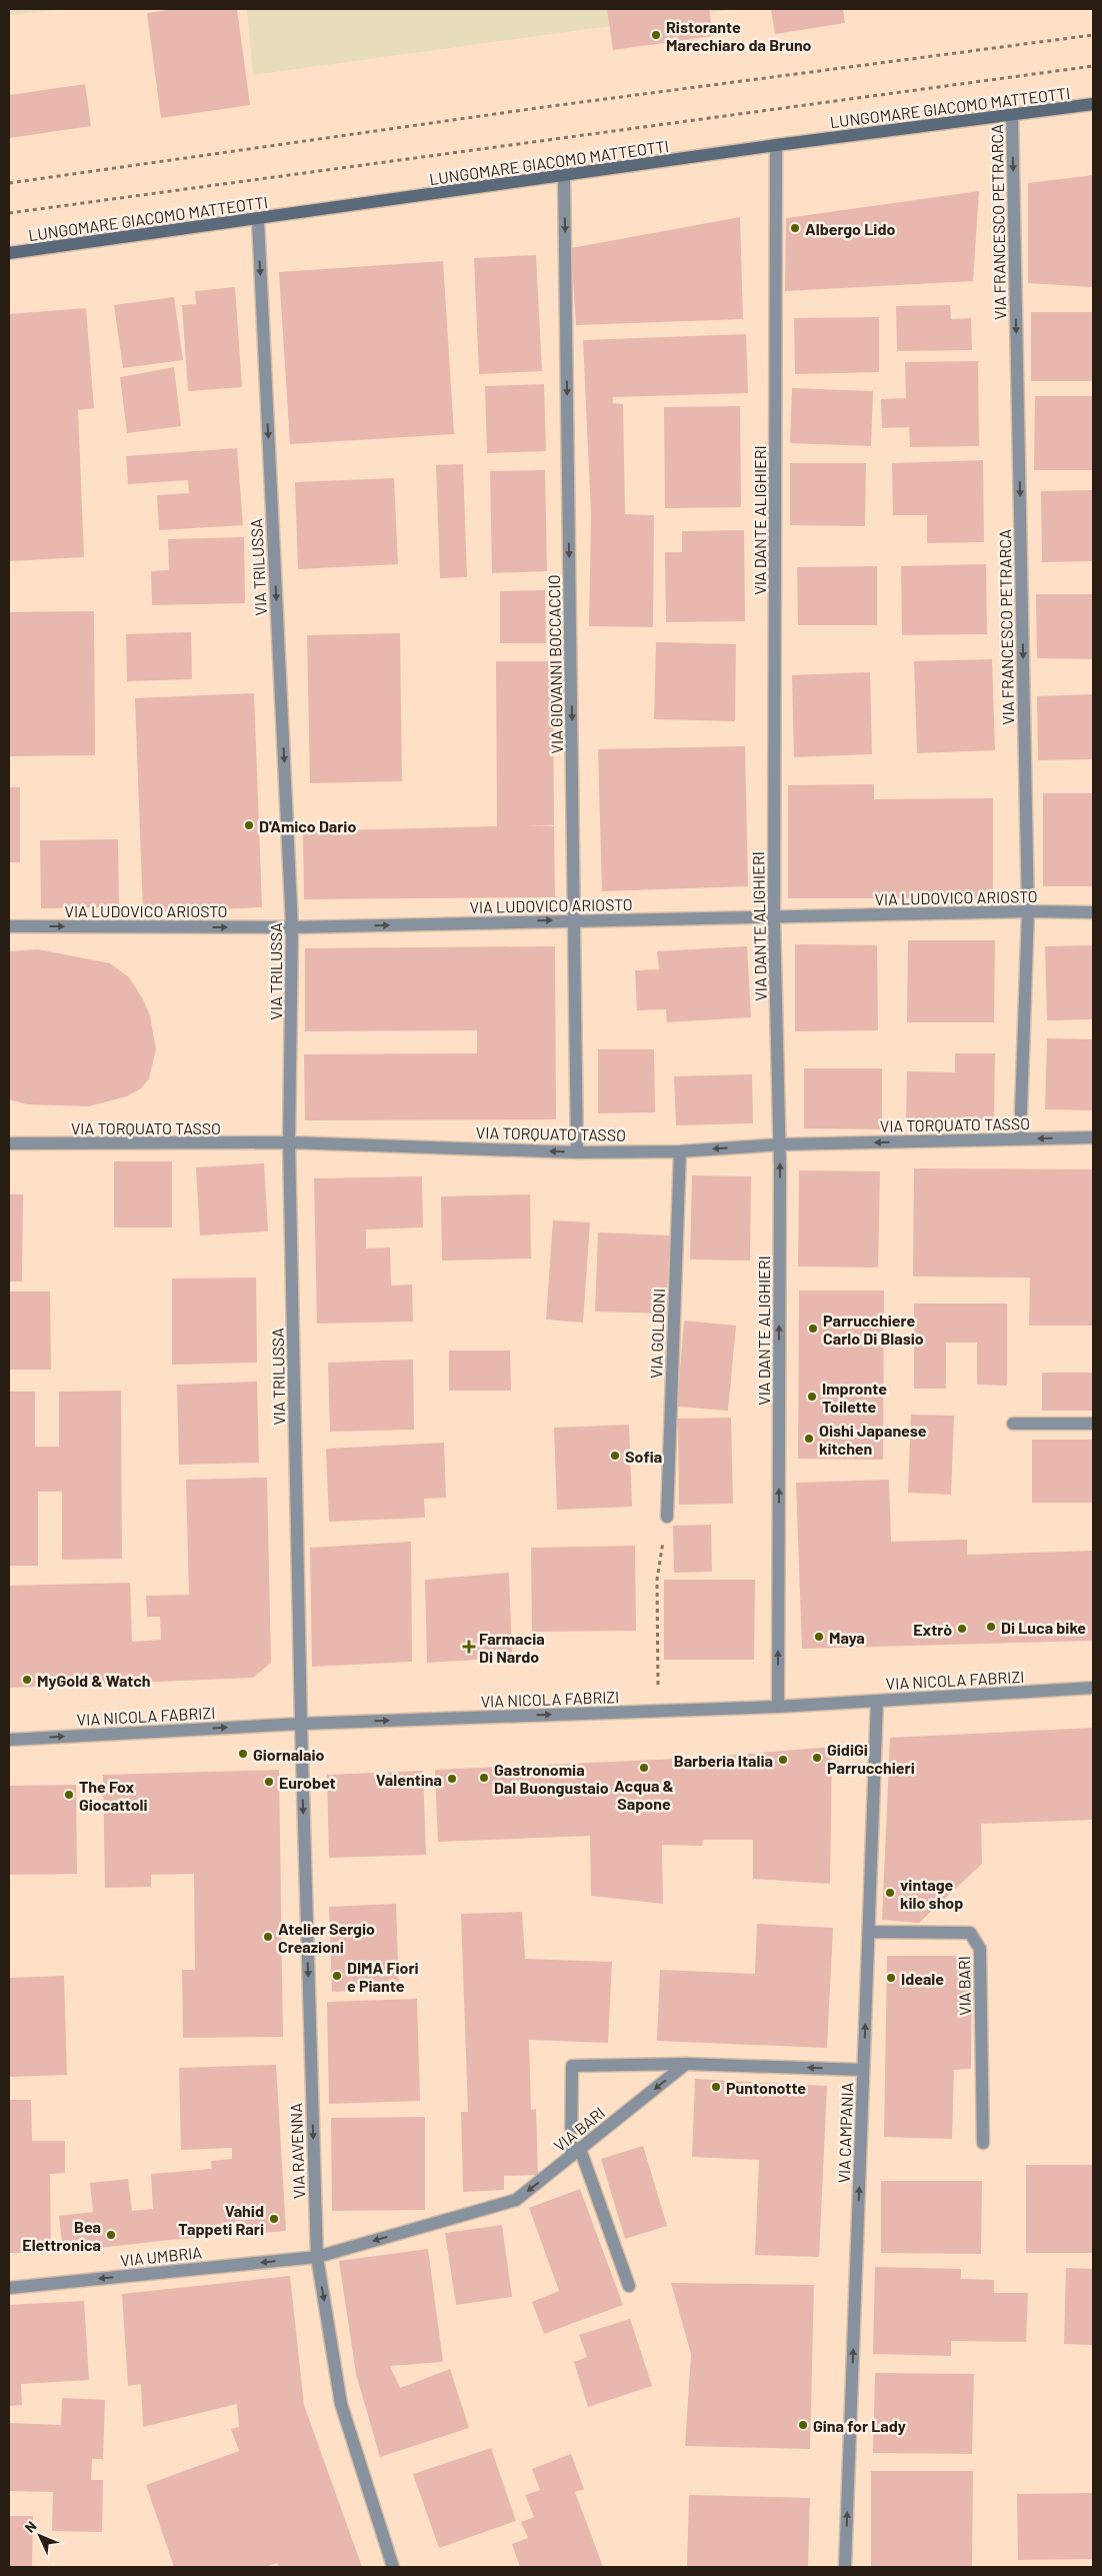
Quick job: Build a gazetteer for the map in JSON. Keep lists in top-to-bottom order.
{
  "streets": {
    "street": [
      "LUNGOMARE GIACOMO MATTEOTTI",
      "VIA FRANCESCO PETRARCA",
      "VIA DANTE ALIGHIERI",
      "VIA TRILUSSA",
      "VIA GIOVANNI BOCCACCIO",
      "VIA LUDOVICO ARIOSTO",
      "VIA TORQUATO TASSO",
      "VIA GOLDONI",
      "VIA NICOLA FABRIZI",
      "VIA BARI",
      "VIA CAMPANIA",
      "VIA RAVENNA",
      "VIA UMBRIA"
    ]
  },
  "crossings": [
    ["LUNGOMARE GIACOMO MATTEOTTI", "VIA FRANCESCO PETRARCA"],
    ["LUNGOMARE GIACOMO MATTEOTTI", "VIA DANTE ALIGHIERI"],
    ["LUNGOMARE GIACOMO MATTEOTTI", "VIA TRILUSSA"],
    ["LUNGOMARE GIACOMO MATTEOTTI", "VIA GIOVANNI BOCCACCIO"],
    ["VIA FRANCESCO PETRARCA", "VIA LUDOVICO ARIOSTO"],
    ["VIA FRANCESCO PETRARCA", "VIA TORQUATO TASSO"],
    ["VIA DANTE ALIGHIERI", "VIA LUDOVICO ARIOSTO"],
    ["VIA DANTE ALIGHIERI", "VIA TORQUATO TASSO"],
    ["VIA DANTE ALIGHIERI", "VIA NICOLA FABRIZI"],
    ["VIA TRILUSSA", "VIA LUDOVICO ARIOSTO"],
    ["VIA TRILUSSA", "VIA TORQUATO TASSO"],
    ["VIA TRILUSSA", "VIA NICOLA FABRIZI"],
    ["VIA TRILUSSA", "VIA RAVENNA"],
    ["VIA GIOVANNI BOCCACCIO", "VIA LUDOVICO ARIOSTO"],
    ["VIA GIOVANNI BOCCACCIO", "VIA TORQUATO TASSO"],
    ["VIA TORQUATO TASSO", "VIA GOLDONI"],
    ["VIA NICOLA FABRIZI", "VIA CAMPANIA"],
    ["VIA NICOLA FABRIZI", "VIA RAVENNA"],
    ["VIA BARI", "VIA CAMPANIA"],
    ["VIA BARI", "VIA RAVENNA"],
    ["VIA BARI", "VIA UMBRIA"],
    ["VIA RAVENNA", "VIA UMBRIA"]
  ],
  "one_way": [
    "VIA FRANCESCO PETRARCA",
    "VIA DANTE ALIGHIERI",
    "VIA TRILUSSA",
    "VIA GIOVANNI BOCCACCIO",
    "VIA LUDOVICO ARIOSTO",
    "VIA TORQUATO TASSO",
    "VIA NICOLA FABRIZI",
    "VIA BARI",
    "VIA CAMPANIA",
    "VIA RAVENNA",
    "VIA UMBRIA"
  ],
  "places": {
    "other": [
      "Ristorante Marechiaro da Bruno",
      "Albergo Lido",
      "D'Amico Dario",
      "Parrucchiere Carlo Di Blasio",
      "Impronte Toilette",
      "Oishi Japanese kitchen",
      "Sofia",
      "Di Luca bike",
      "Extrò",
      "Maya",
      "MyGold & Watch",
      "Giornalaio",
      "GidiGi Parrucchieri",
      "Barberia Italia",
      "Acqua & Sapone",
      "Gastronomia Dal Buongustaio",
      "Valentina",
      "Eurobet",
      "The Fox Giocattoli",
      "vintage kilo shop",
      "Atelier Sergio Creazioni",
      "DIMA Fiori e Piante",
      "Ideale",
      "Puntonotte",
      "Vahid Tappeti Rari",
      "Bea Elettronica",
      "Gina for Lady"
    ],
    "health": ["Farmacia Di Nardo"]
  },
  "north": "top left"
}
